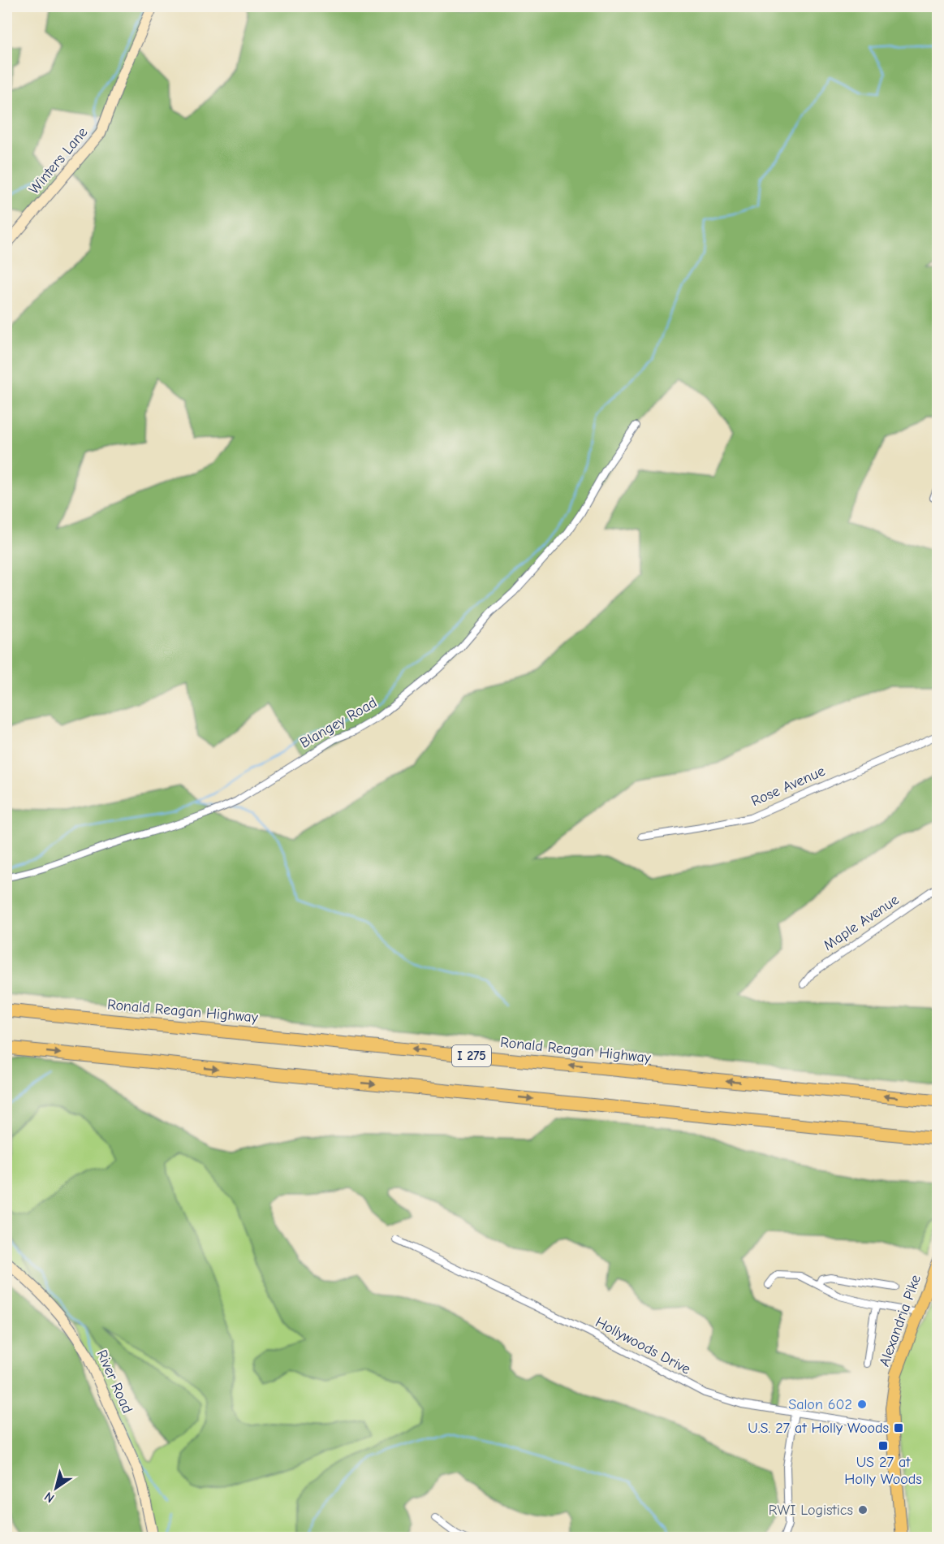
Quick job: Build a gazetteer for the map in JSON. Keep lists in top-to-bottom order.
{
  "streets": {
    "highway": ["Ronald Reagan Highway", "I 275"],
    "main road": ["Alexandria Pike"],
    "street": [
      "Winters Lane",
      "Blangey Road",
      "Rose Avenue",
      "Maple Avenue",
      "Hollywoods Drive",
      "River Road"
    ]
  },
  "crossings": [
    ["Alexandria Pike", "Hollywoods Drive"]
  ],
  "places": {
    "other": ["Salon 602", "RWI Logistics"],
    "transit": ["U.S. 27 at Holly Woods", "US 27 at Holly Woods"]
  },
  "north": "bottom left"
}
